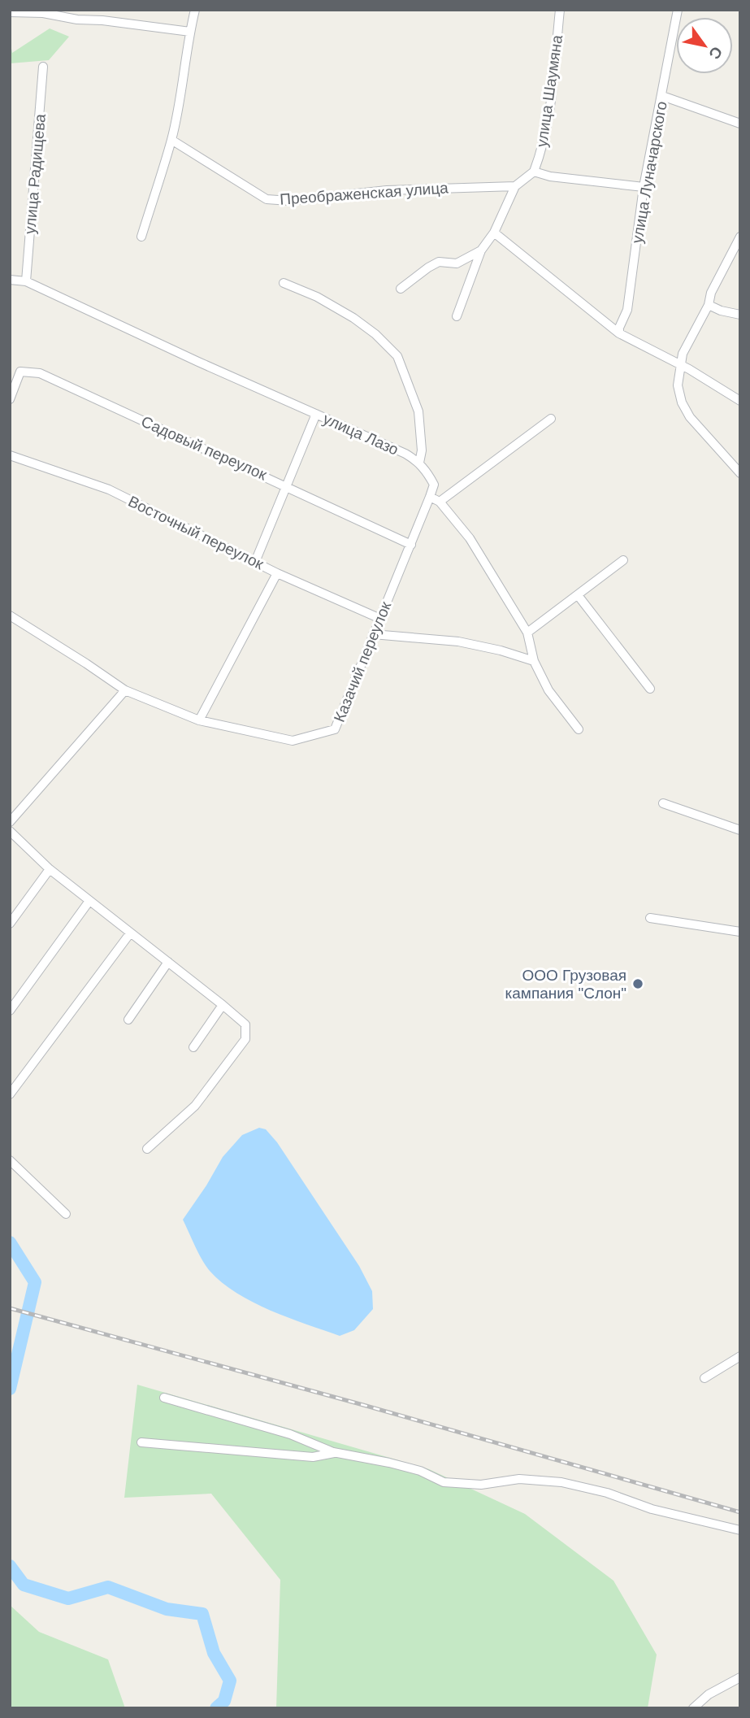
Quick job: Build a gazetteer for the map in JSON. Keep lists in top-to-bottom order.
{
  "streets": {
    "street": [
      "улица Шаумяна",
      "улица Луначарского",
      "улица Радищева",
      "Преображенская улица",
      "улица Лазо",
      "Садовый переулок",
      "Восточный переулок",
      "Казачий переулок"
    ]
  },
  "crossings": [
    ["улица Радищева", "улица Лазо"],
    ["Садовый переулок", "Казачий переулок"],
    ["Восточный переулок", "Казачий переулок"]
  ],
  "places": ["ООО Грузовая кампания \"Слон\""],
  "north": "bottom right"
}
